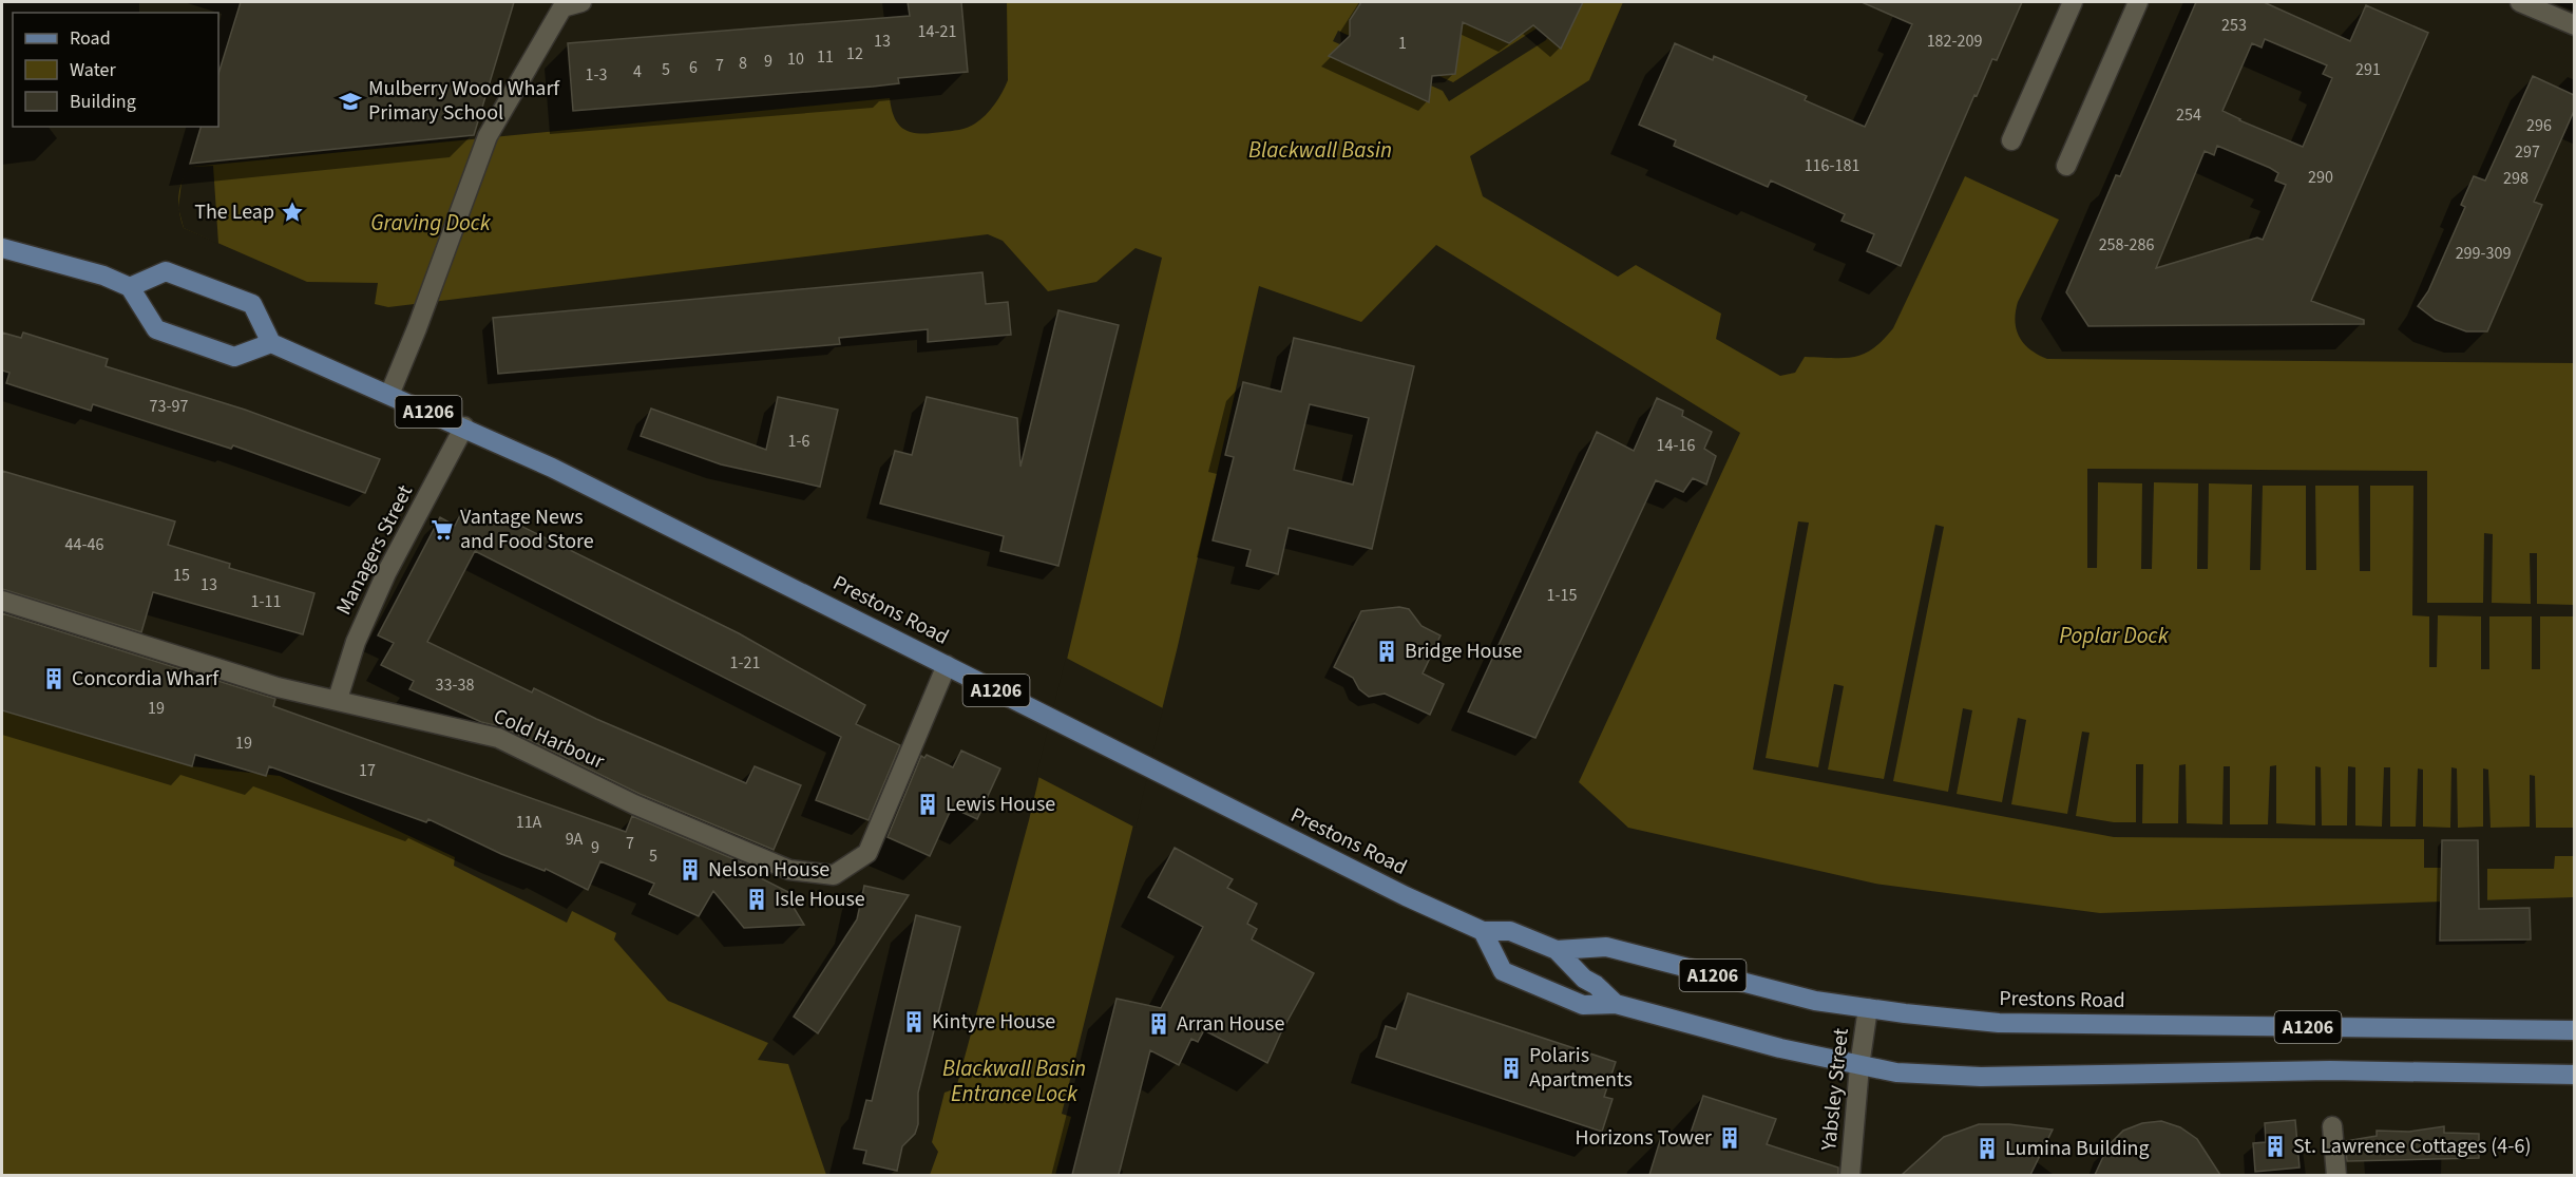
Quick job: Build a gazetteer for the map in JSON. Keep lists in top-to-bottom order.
{
  "streets": {
    "main road": ["A1206", "Prestons Road"],
    "street": ["Managers Street", "Cold Harbour", "Yabsley Street"]
  },
  "crossings": [
    ["Managers Street", "Prestons Road"],
    ["Managers Street", "Cold Harbour"],
    ["Prestons Road", "Cold Harbour"],
    ["Prestons Road", "Yabsley Street"]
  ],
  "water": [
    "Blackwall Basin",
    "Graving Dock",
    "Poplar Dock",
    "Blackwall Basin Entrance Lock"
  ],
  "places": {
    "school or university": ["Mulberry Wood Wharf Primary School"],
    "place": ["The Leap"],
    "supermarket": ["Vantage News and Food Store"],
    "building": [
      "Bridge House",
      "Concordia Wharf",
      "Lewis House",
      "Nelson House",
      "Isle House",
      "Kintyre House",
      "Arran House",
      "Polaris Apartments",
      "Horizons Tower",
      "St. Lawrence Cottages (4-6)",
      "Lumina Building"
    ]
  },
  "house_numbers": [
    "253",
    "14-21",
    "13",
    "182-209",
    "1",
    "12",
    "11",
    "10",
    "9",
    "8",
    "7",
    "6",
    "5",
    "291",
    "4",
    "1-3",
    "254",
    "296",
    "297",
    "116-181",
    "290",
    "298",
    "258-286",
    "299-309",
    "73-97",
    "1-6",
    "14-16",
    "44-46",
    "15",
    "13",
    "1-15",
    "1-11",
    "1-21",
    "33-38",
    "19",
    "19",
    "17",
    "11A",
    "9A",
    "7",
    "9",
    "5"
  ],
  "legend": ["Road", "Water", "Building"]
}
